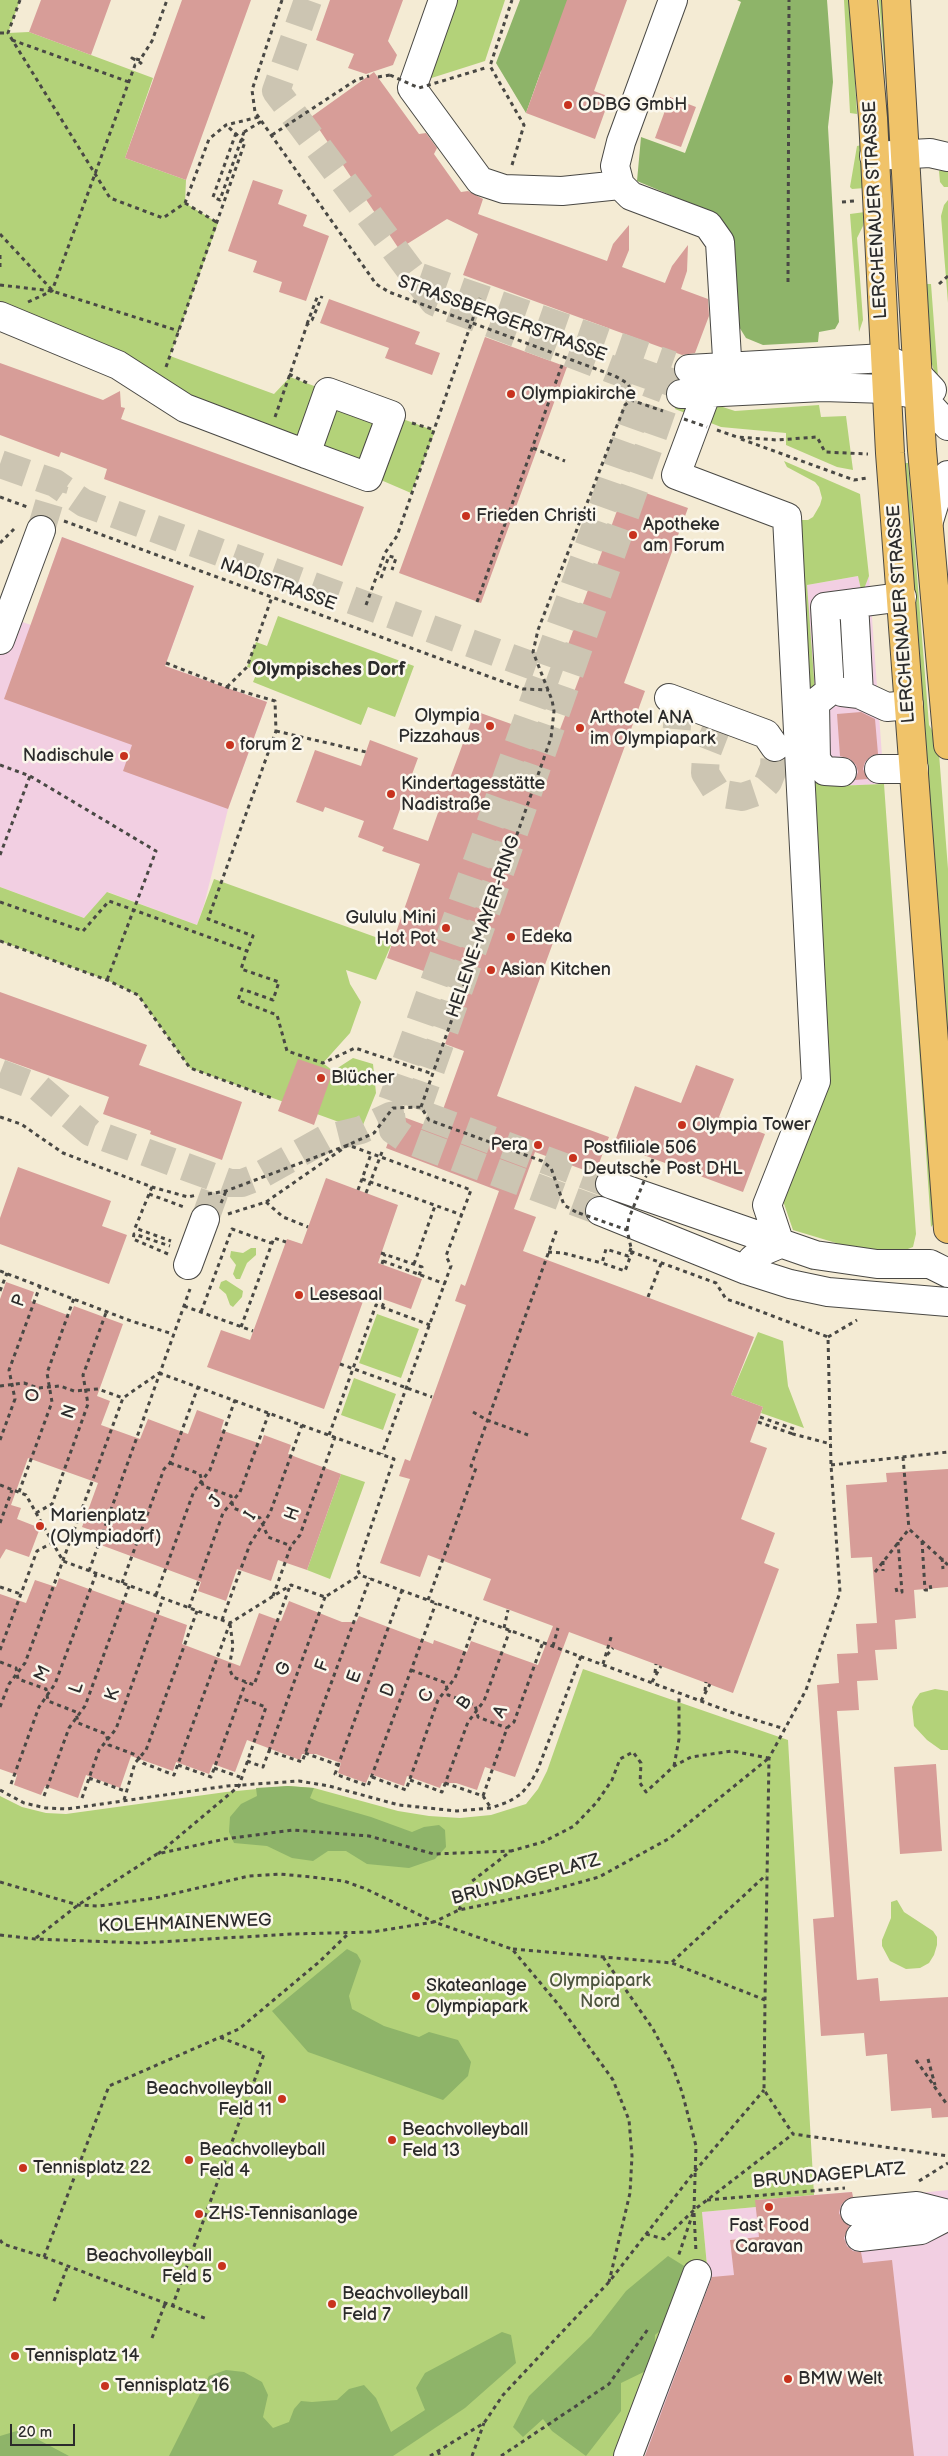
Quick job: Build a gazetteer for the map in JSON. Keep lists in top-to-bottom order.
{
  "streets": {
    "main road": ["LERCHENAUER STRASSE"],
    "path": [
      "STRASSBERGERSTRASSE",
      "NADISTRASSE",
      "HELENE-MAYER-RING",
      "P",
      "O",
      "N",
      "J",
      "H",
      "I",
      "F",
      "G",
      "M",
      "E",
      "L",
      "D",
      "K",
      "C",
      "B",
      "A",
      "BRUNDAGEPLATZ",
      "KOLEHMAINENWEG"
    ]
  },
  "crossings": [
    ["STRASSBERGERSTRASSE", "HELENE-MAYER-RING"],
    ["NADISTRASSE", "HELENE-MAYER-RING"],
    ["F", "G"],
    ["E", "D"],
    ["D", "C"],
    ["C", "B"],
    ["BRUNDAGEPLATZ", "KOLEHMAINENWEG"]
  ],
  "districts": ["Olympisches Dorf"],
  "parks": ["Olympiapark Nord"],
  "places": [
    "ODBG GmbH",
    "Olympiakirche",
    "Frieden Christi",
    "Apotheke am Forum",
    "Olympia Pizzahaus",
    "Arthotel ANA im Olympiapark",
    "forum 2",
    "Nadischule",
    "Kindertagesstätte Nadistraße",
    "Gululu Mini Hot Pot",
    "Edeka",
    "Asian Kitchen",
    "Blücher",
    "Olympia Tower",
    "Pera",
    "Postfiliale 506 Deutsche Post DHL",
    "Lesesaal",
    "Marienplatz (Olympiadorf)",
    "Skateanlage Olympiapark",
    "Beachvolleyball Feld 11",
    "Beachvolleyball Feld 13",
    "Beachvolleyball Feld 4",
    "Tennisplatz 22",
    "Fast Food Caravan",
    "ZHS-Tennisanlage",
    "Beachvolleyball Feld 5",
    "Beachvolleyball Feld 7",
    "Tennisplatz 14",
    "BMW Welt",
    "Tennisplatz 16"
  ],
  "scale_bar": "20 m"
}
